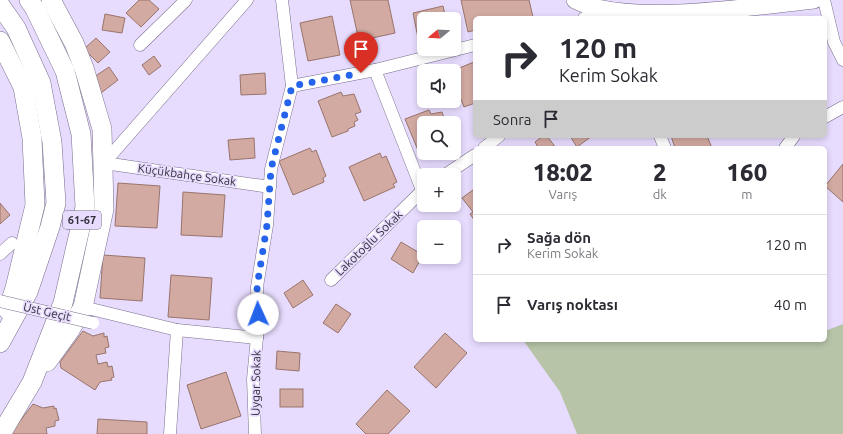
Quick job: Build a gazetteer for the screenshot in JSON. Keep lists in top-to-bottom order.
{
  "streets": {
    "main road": ["61-67"],
    "street": [
      "Küçükbahçe Sokak",
      "Lakotoğlu Sokak",
      "Üst Geçit",
      "Uygar Sokak"
    ]
  },
  "crossings": [
    ["Küçükbahçe Sokak", "61-67"],
    ["Küçükbahçe Sokak", "Uygar Sokak"],
    ["61-67", "Üst Geçit"]
  ],
  "north": "left",
  "page": {
    "map_buttons": ["+", "−"],
    "turn": ["120 m", "Kerim Sokak"],
    "then": "Sonra",
    "eta": [
      "18:02",
      "Varış",
      "2",
      "dk",
      "160",
      "m"
    ],
    "list": [
      {
        "name": "Sağa dön",
        "note": "Kerim Sokak",
        "value": "120 m"
      },
      {
        "name": "Varış noktası",
        "value": "40 m"
      }
    ]
  }
}
